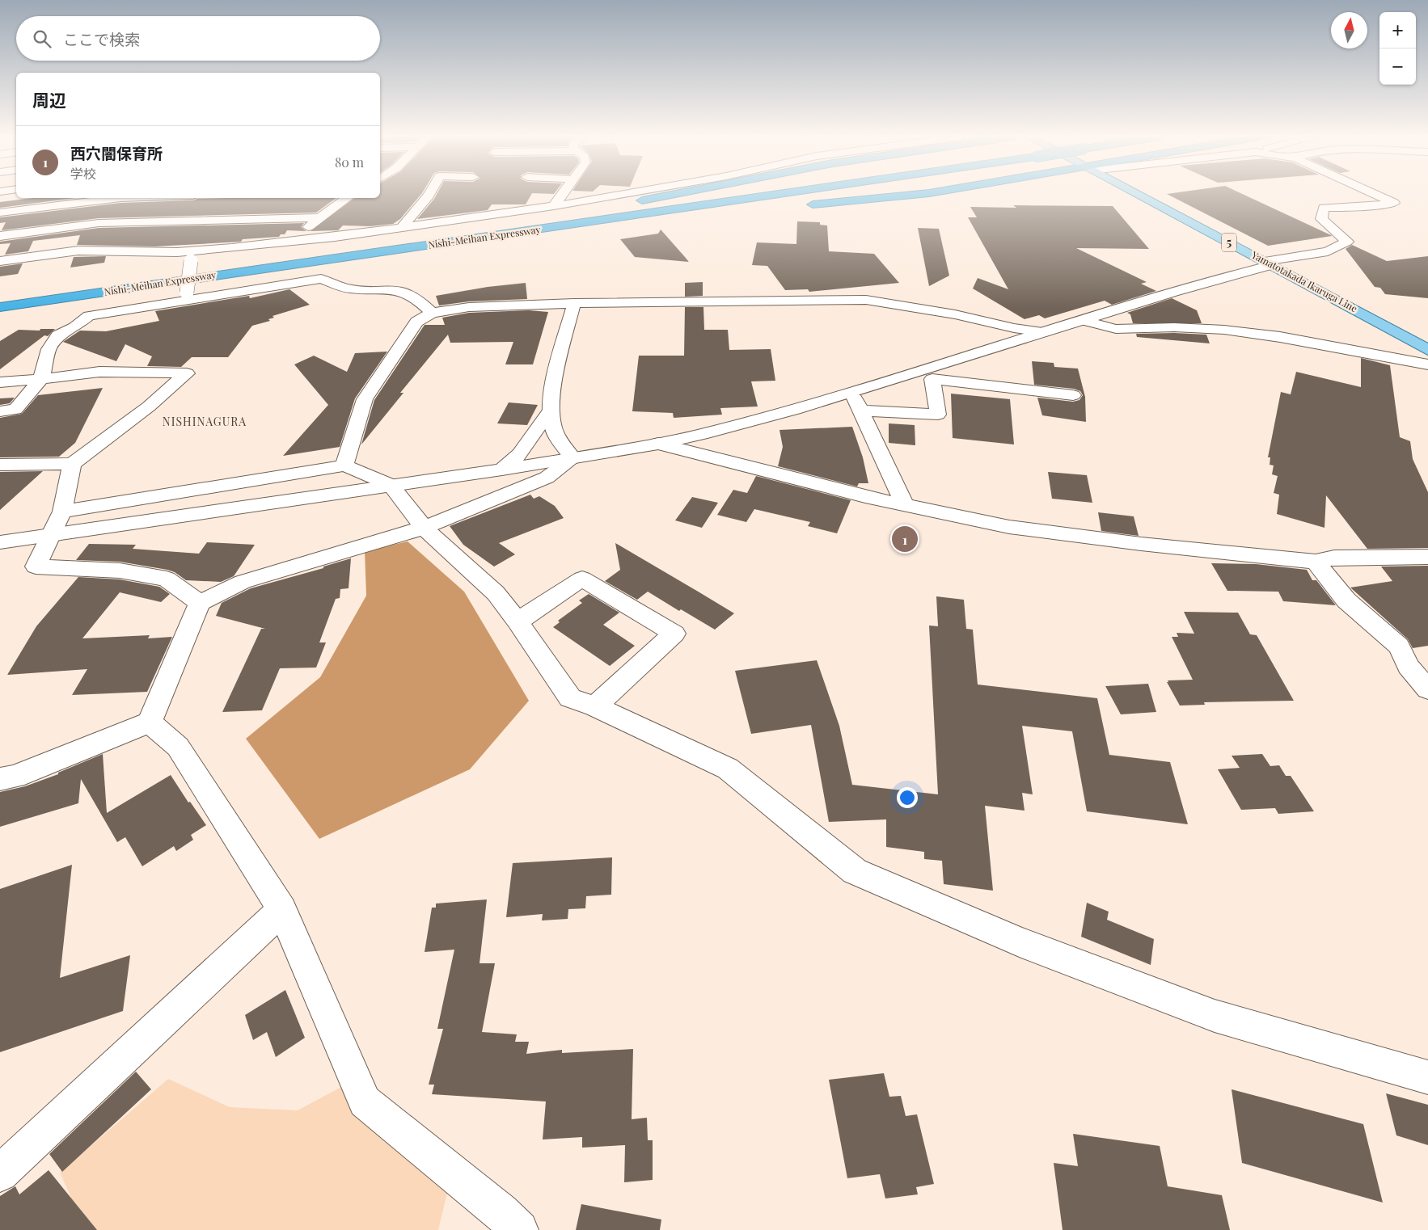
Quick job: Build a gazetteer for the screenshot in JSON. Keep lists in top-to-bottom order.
{
  "streets": {
    "highway": ["Nishi-Meihan Expressway"],
    "main road": ["5", "Yamatotakada Ikaruga Line"]
  },
  "districts": ["NISHINAGURA"],
  "north": "top",
  "page": {
    "map_buttons": ["+", "−"],
    "search": "ここで検索",
    "heading": "周辺",
    "list": [
      {
        "mark": "1",
        "name": "西穴闇保育所",
        "note": "学校",
        "value": "80 m"
      }
    ],
    "pins": "1"
  }
}
